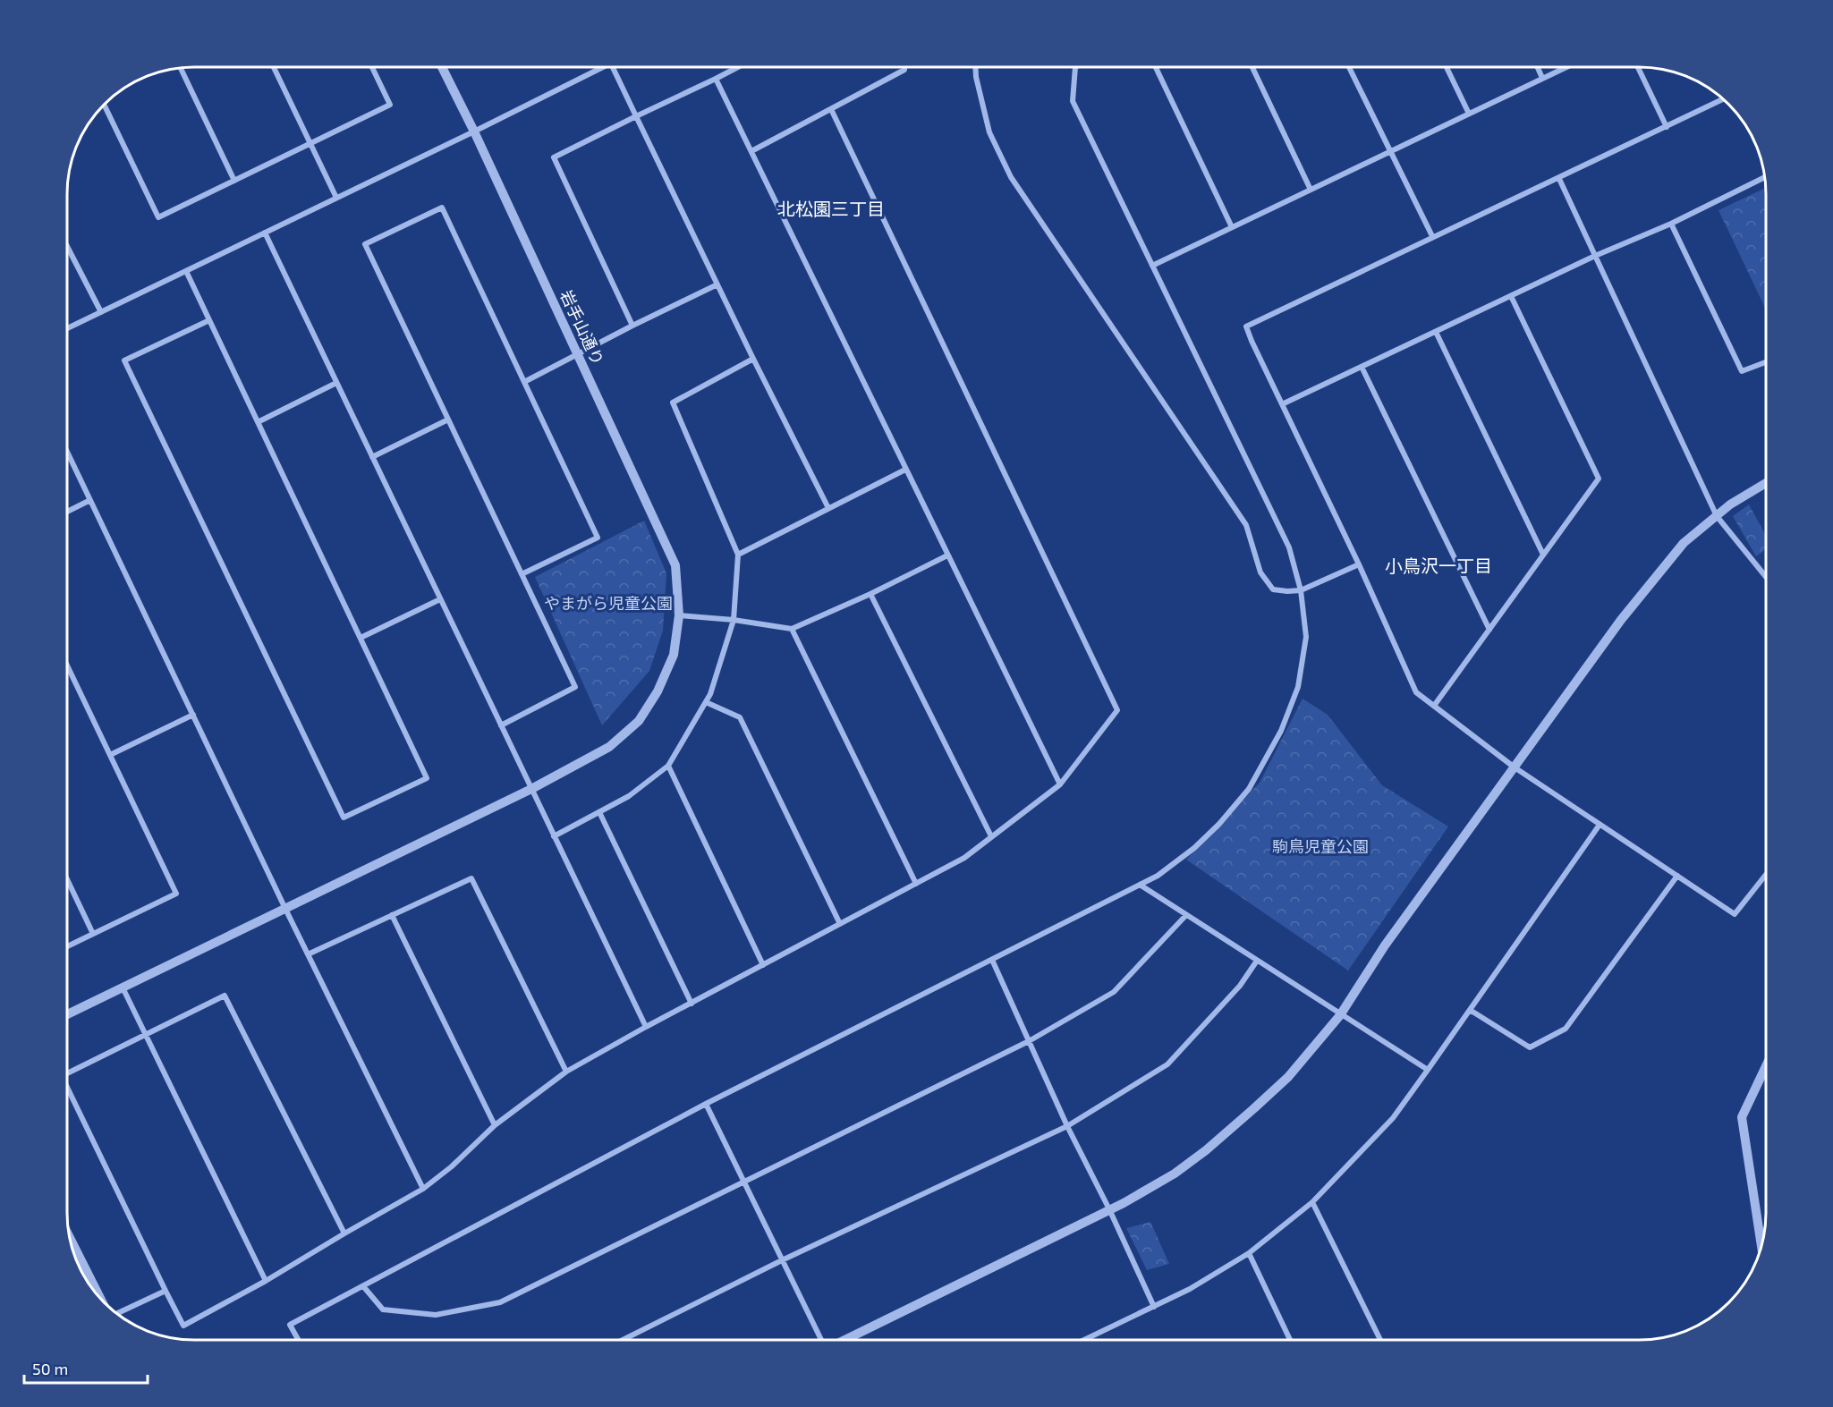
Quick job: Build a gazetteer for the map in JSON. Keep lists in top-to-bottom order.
{
  "streets": {
    "street": ["岩手山通り"]
  },
  "districts": ["北松園三丁目", "小鳥沢一丁目"],
  "parks": ["やまがら児童公園", "駒鳥児童公園"],
  "scale_bar": "50 m"
}
